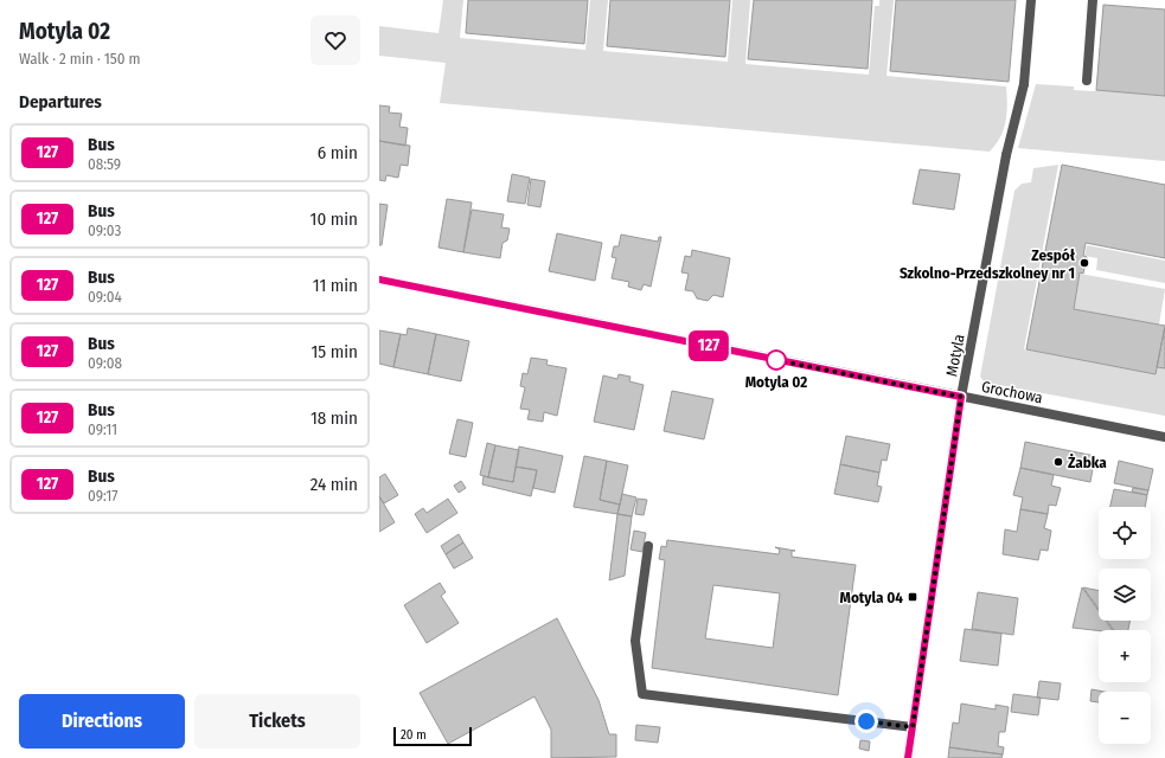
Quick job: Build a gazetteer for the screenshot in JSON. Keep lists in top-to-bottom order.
{
  "streets": {
    "street": ["Motyla", "Grochowa"]
  },
  "crossings": [
    ["Motyla", "Grochowa"]
  ],
  "places": {
    "other": ["Zespół Szkolno-Przedszkolney nr 1", "Motyla 02", "Żabka"],
    "transit": ["Motyla 04"]
  },
  "lines": ["bus line 127"],
  "scale_bar": "20 m",
  "page": {
    "heading": [
      ["Motyla 02", "Walk · 2 min · 150 m"],
      "Departures"
    ],
    "on_map": "127",
    "list": [
      {
        "mark": "127",
        "name": "Bus",
        "note": "08:59",
        "value": "6 min"
      },
      {
        "mark": "127",
        "name": "Bus",
        "note": "09:03",
        "value": "10 min"
      },
      {
        "mark": "127",
        "name": "Bus",
        "note": "09:04",
        "value": "11 min"
      },
      {
        "mark": "127",
        "name": "Bus",
        "note": "09:08",
        "value": "15 min"
      },
      {
        "mark": "127",
        "name": "Bus",
        "note": "09:11",
        "value": "18 min"
      },
      {
        "mark": "127",
        "name": "Bus",
        "note": "09:17",
        "value": "24 min"
      }
    ],
    "map_buttons": ["+", "−"],
    "buttons": ["Directions", "Tickets"],
    "scale": "20 m"
  }
}
